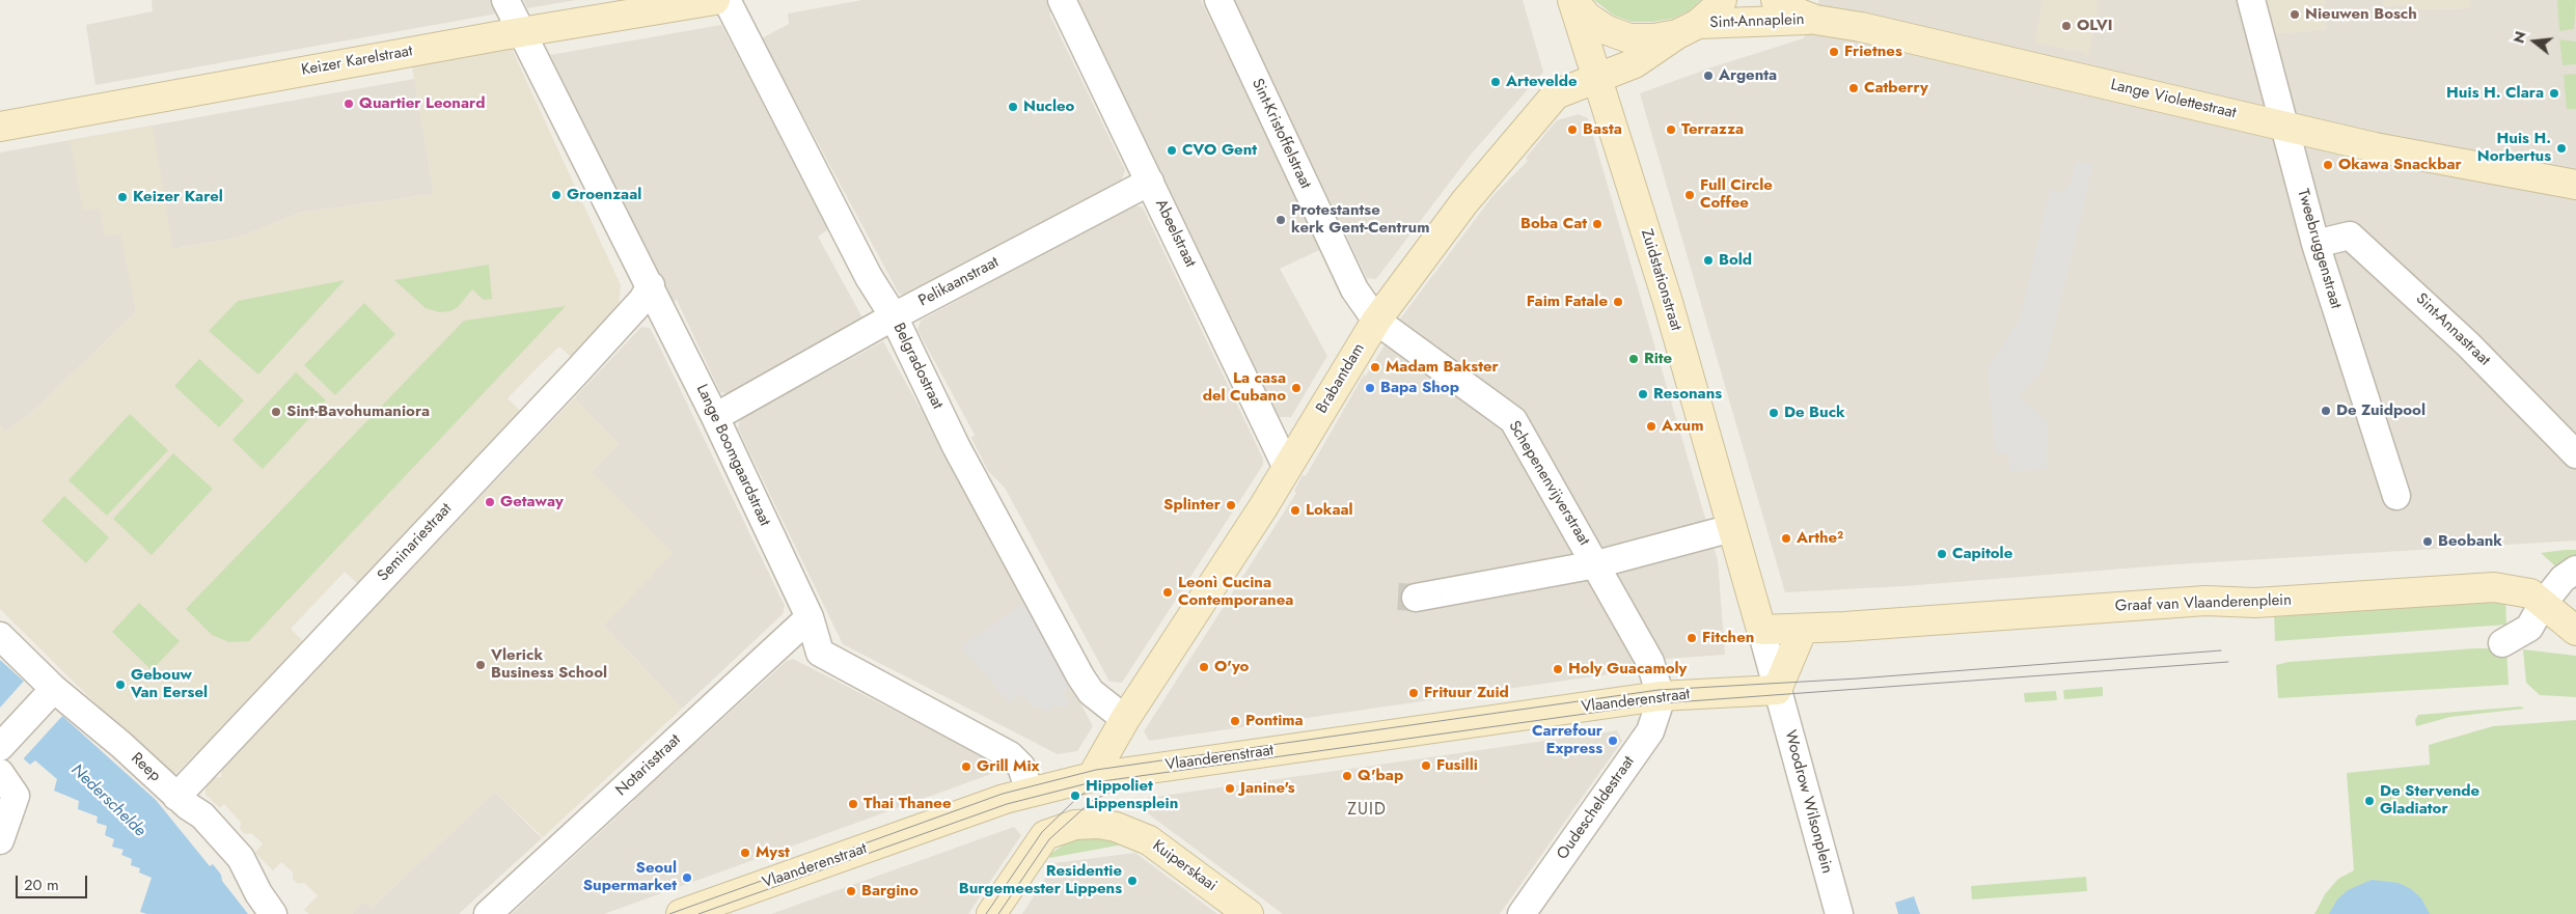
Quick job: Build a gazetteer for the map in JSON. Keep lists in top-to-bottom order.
{
  "streets": {
    "street": [
      "Sint-Annaplein",
      "Keizer Karelstraat",
      "Lange Violettestraat",
      "Sint-Kristoffelstraat",
      "Abeelstraat",
      "Tweebruggenstraat",
      "Zuidstationstraat",
      "Pelikaanstraat",
      "Sint-Annastraat",
      "Belgradostraat",
      "Brabantdam",
      "Lange Boomgaardstraat",
      "Schepenenvijverstraat",
      "Seminariestraat",
      "Graaf van Vlaanderenplein",
      "Vlaanderenstraat",
      "Notarisstraat",
      "Reep",
      "Woodrow Wilsonplein",
      "Oudescheldestraat",
      "Kuiperskaai"
    ]
  },
  "crossings": [
    ["Sint-Annaplein", "Lange Violettestraat"],
    ["Sint-Annaplein", "Zuidstationstraat"],
    ["Sint-Annaplein", "Brabantdam"],
    ["Keizer Karelstraat", "Lange Boomgaardstraat"],
    ["Lange Violettestraat", "Tweebruggenstraat"],
    ["Sint-Kristoffelstraat", "Brabantdam"],
    ["Sint-Kristoffelstraat", "Schepenenvijverstraat"],
    ["Abeelstraat", "Pelikaanstraat"],
    ["Abeelstraat", "Brabantdam"],
    ["Tweebruggenstraat", "Sint-Annastraat"],
    ["Zuidstationstraat", "Brabantdam"],
    ["Zuidstationstraat", "Graaf van Vlaanderenplein"],
    ["Zuidstationstraat", "Vlaanderenstraat"],
    ["Zuidstationstraat", "Woodrow Wilsonplein"],
    ["Pelikaanstraat", "Belgradostraat"],
    ["Pelikaanstraat", "Lange Boomgaardstraat"],
    ["Belgradostraat", "Brabantdam"],
    ["Brabantdam", "Schepenenvijverstraat"],
    ["Lange Boomgaardstraat", "Seminariestraat"],
    ["Lange Boomgaardstraat", "Vlaanderenstraat"],
    ["Lange Boomgaardstraat", "Notarisstraat"],
    ["Schepenenvijverstraat", "Vlaanderenstraat"],
    ["Schepenenvijverstraat", "Oudescheldestraat"],
    ["Seminariestraat", "Reep"],
    ["Vlaanderenstraat", "Woodrow Wilsonplein"],
    ["Vlaanderenstraat", "Oudescheldestraat"]
  ],
  "districts": ["ZUID"],
  "water": ["Nederschelde"],
  "places": [
    "Nieuwen Bosch",
    "OLVI",
    "Frietnes",
    "Argenta",
    "Artevelde",
    "Catberry",
    "Huis H. Clara",
    "Quartier Leonard",
    "Nucleo",
    "Basta",
    "Terrazza",
    "Huis H. Norbertus",
    "CVO Gent",
    "Okawa Snackbar",
    "Groenzaal",
    "Full Circle Coffee",
    "Keizer Karel",
    "Protestantse kerk Gent-Centrum",
    "Boba Cat",
    "Bold",
    "Faim Fatale",
    "Rite",
    "Madam Bakster",
    "La casa del Cubano",
    "Bapa Shop",
    "Resonans",
    "De Zuidpool",
    "Sint-Bavohumaniora",
    "De Buck",
    "Axum",
    "Getaway",
    "Splinter",
    "Lokaal",
    "Arthe²",
    "Beobank",
    "Capitole",
    "Leonì Cucina Contemporanea",
    "Fitchen",
    "Vlerick Business School",
    "O'yo",
    "Holy Guacamoly",
    "Gebouw Van Eersel",
    "Frituur Zuid",
    "Pontima",
    "Carrefour Express",
    "Fusilli",
    "Grill Mix",
    "Q'bap",
    "Janine's",
    "Hippoliet Lippensplein",
    "De Stervende Gladiator",
    "Thai Thanee",
    "Myst",
    "Seoul Supermarket",
    "Residentie Burgemeester Lippens",
    "Bargino"
  ],
  "scale_bar": "20 m",
  "north": "left"
}
